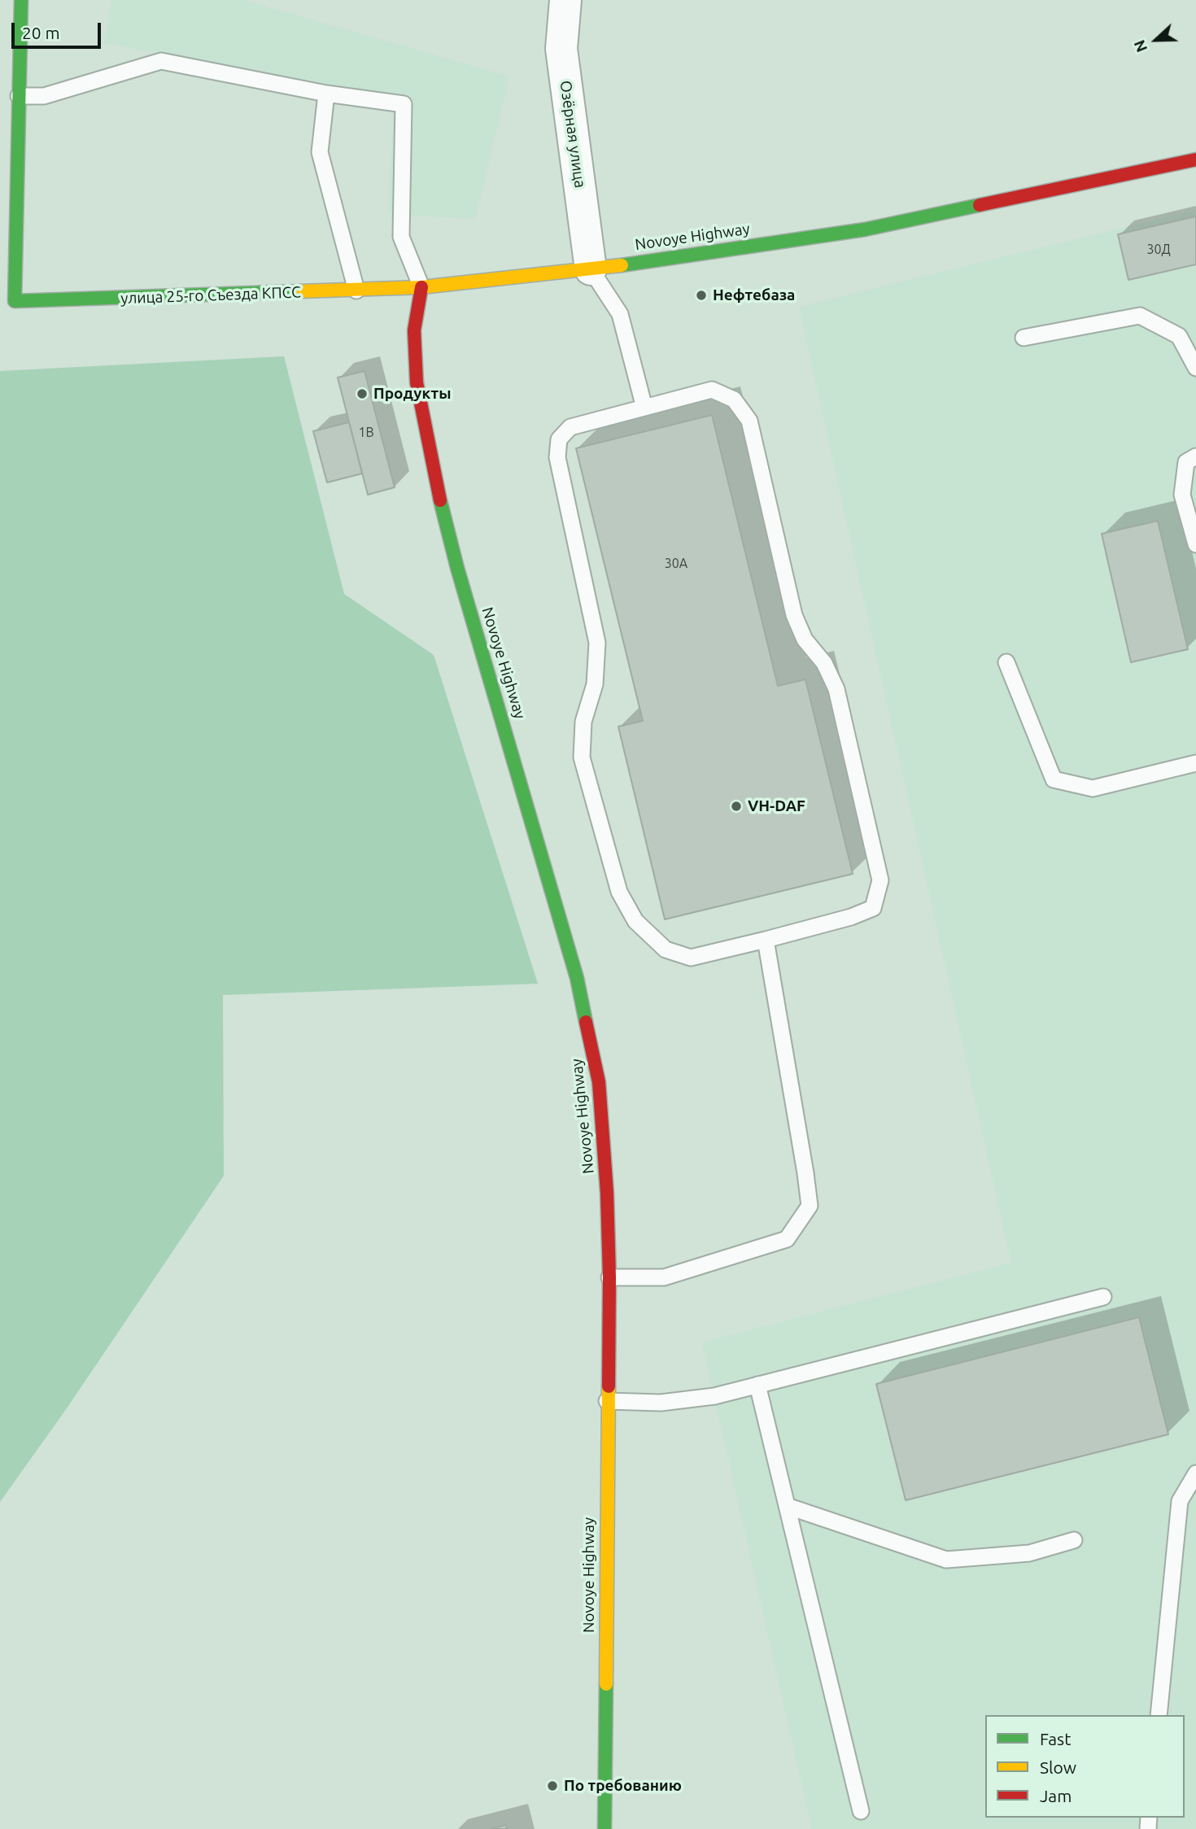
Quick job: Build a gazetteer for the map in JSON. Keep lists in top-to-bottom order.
{
  "streets": {
    "main road": ["Novoye Highway", "улица 25-го Съезда КПСС"],
    "street": ["Озёрная улица"]
  },
  "crossings": [
    ["Озёрная улица", "Novoye Highway"],
    ["Novoye Highway", "улица 25-го Съезда КПСС"]
  ],
  "places": [
    "Нефтебаза",
    "Продукты",
    "VH-DAF",
    "По требованию"
  ],
  "house_numbers": ["30Д", "1В", "30А"],
  "legend": ["Fast", "Slow", "Jam"],
  "scale_bar": "20 m",
  "north": "left"
}
